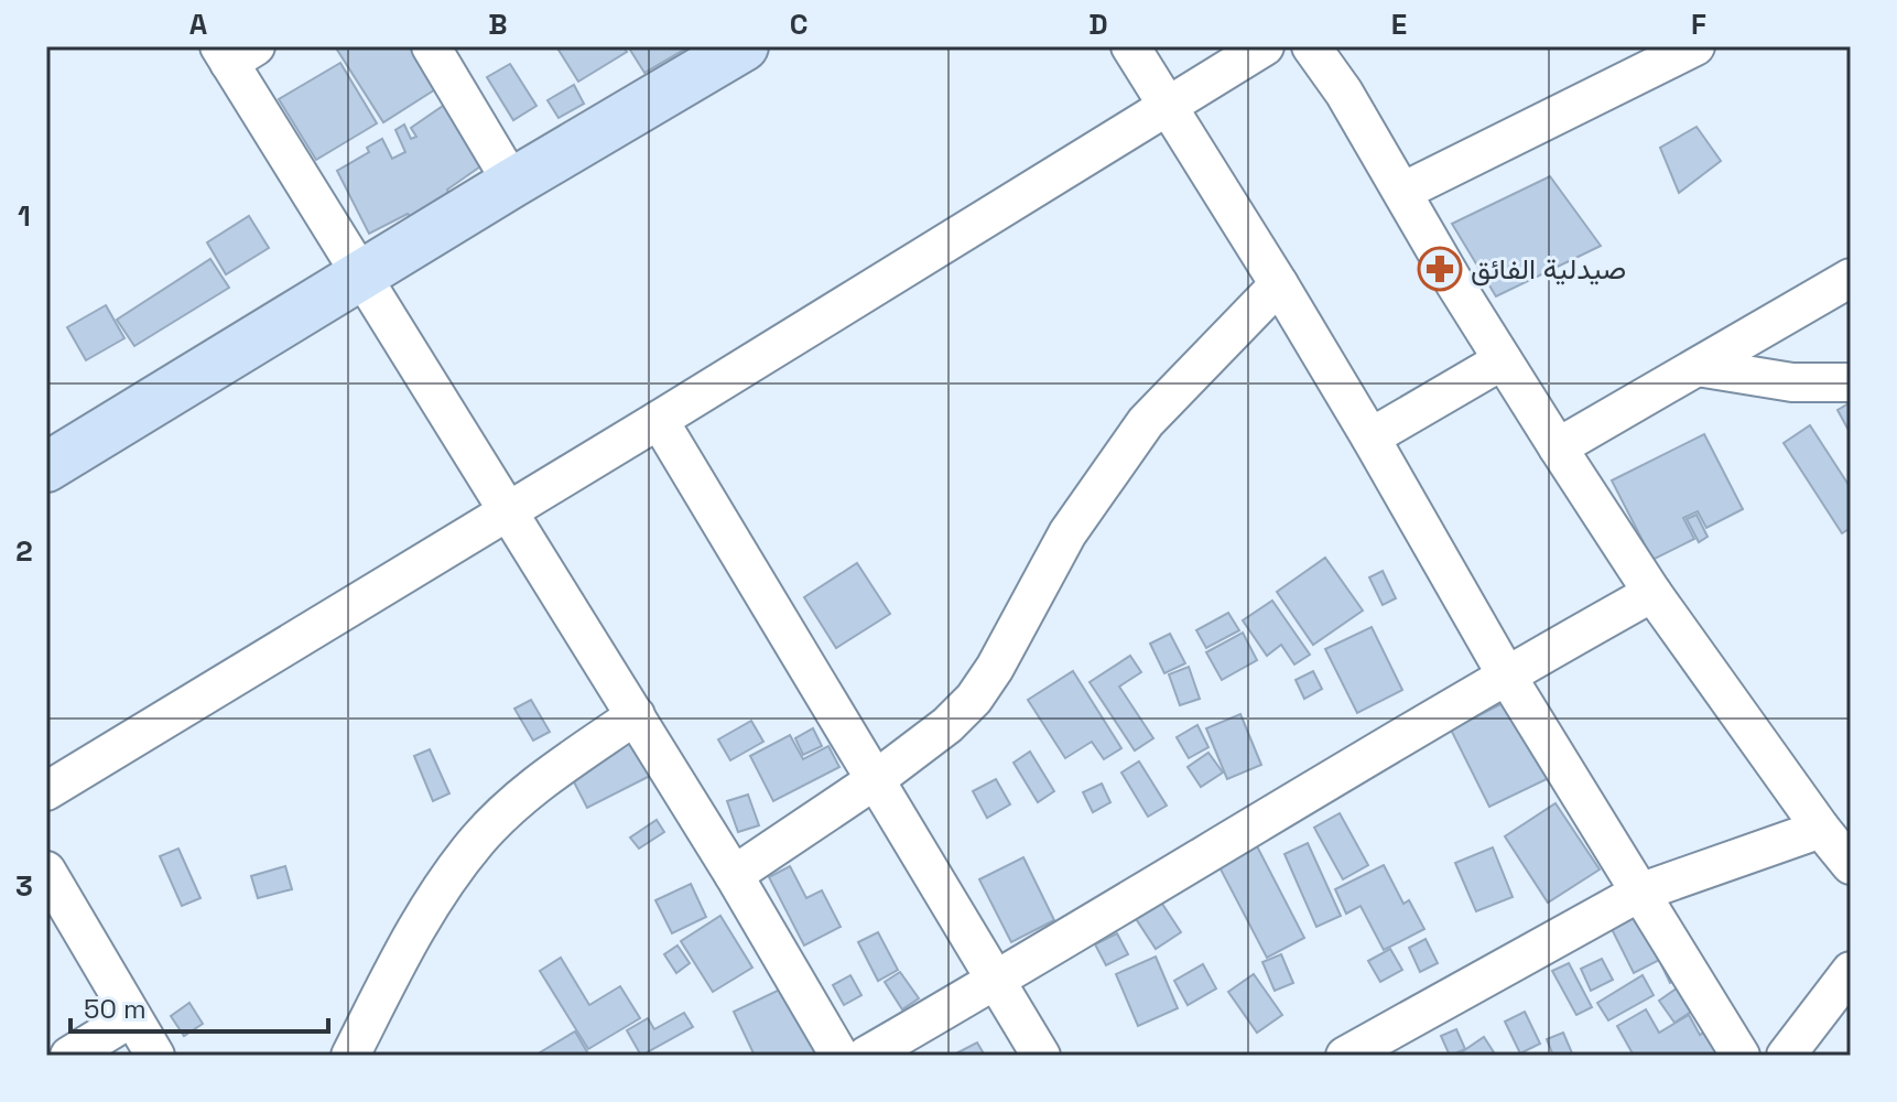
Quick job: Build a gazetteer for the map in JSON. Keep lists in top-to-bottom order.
{
  "places": {
    "pharmacy": ["صيدلية الفائق"]
  },
  "scale_bar": "50 m",
  "grid": {
    "columns": [
      "A",
      "B",
      "C",
      "D",
      "E",
      "F"
    ],
    "rows": ["1", "2", "3"]
  }
}
